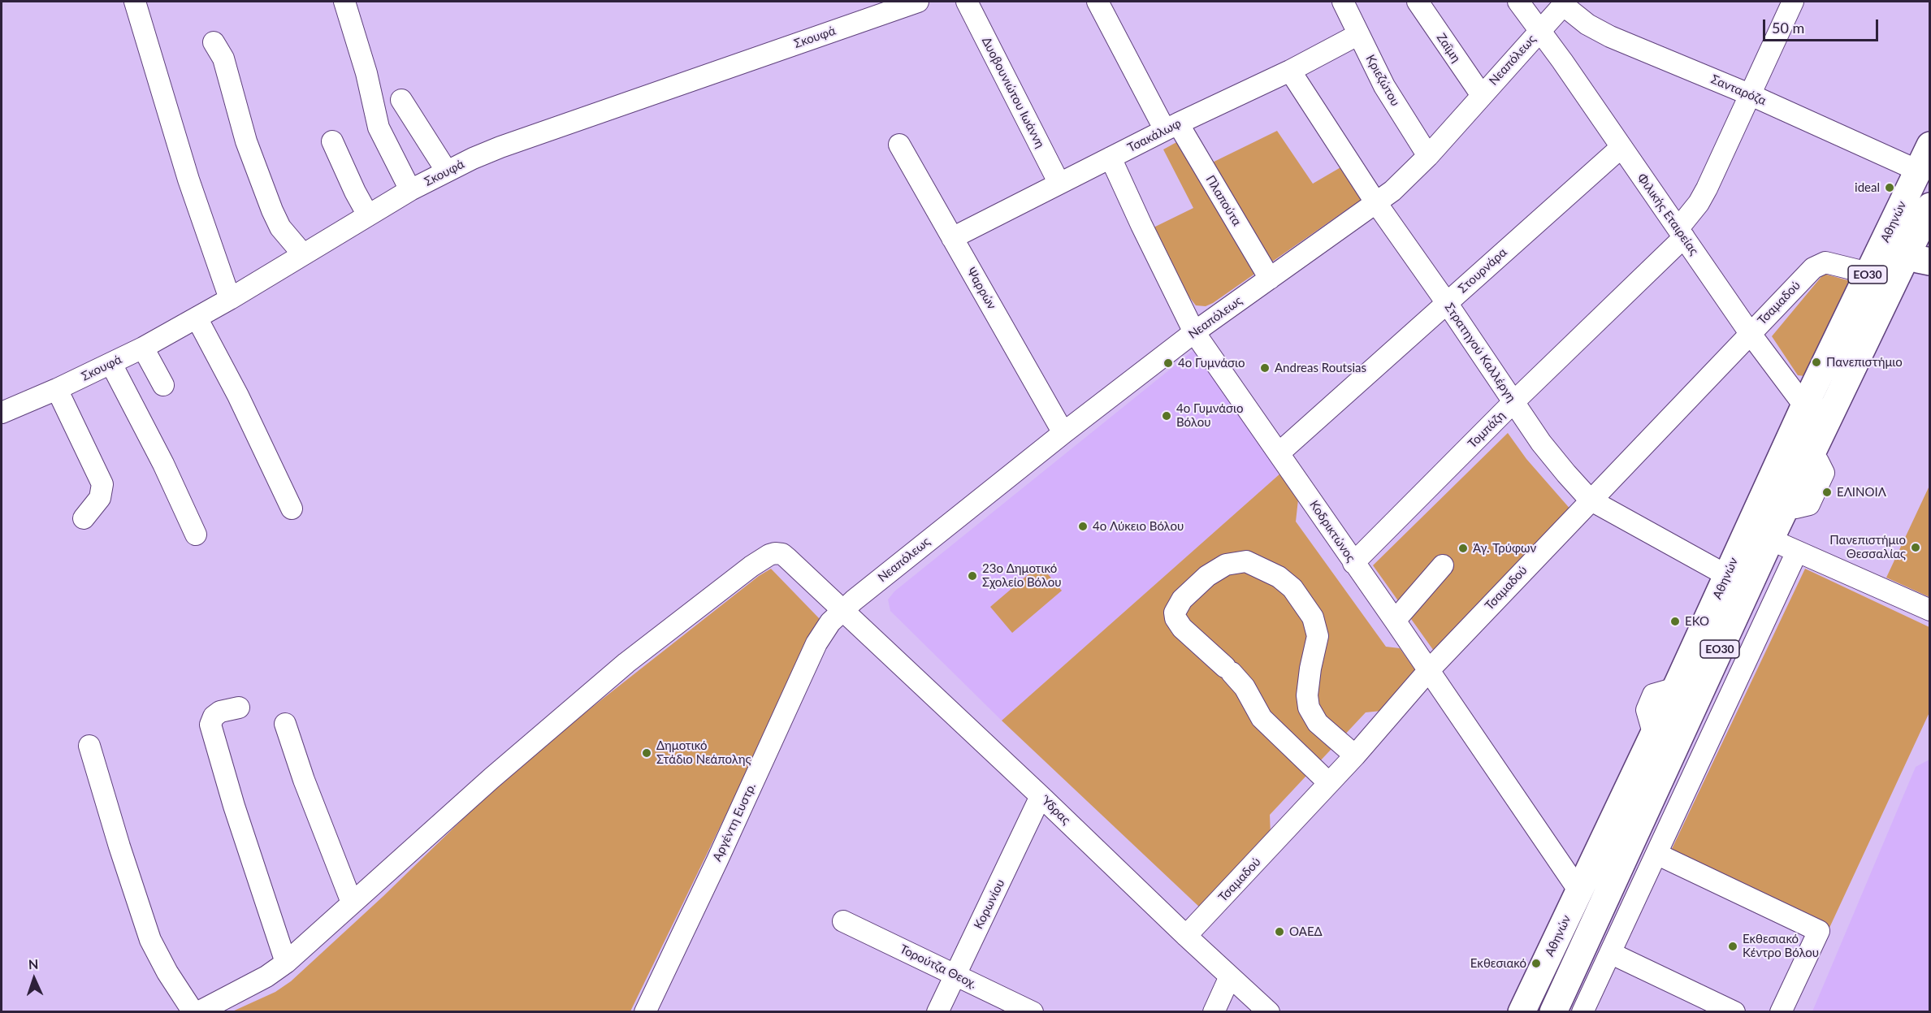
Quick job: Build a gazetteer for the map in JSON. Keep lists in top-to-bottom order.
{
  "streets": {
    "main road": ["Αθηνών", "ΕΟ30"],
    "street": [
      "Σκουφά",
      "Ζαΐμη",
      "Νεαπόλεως",
      "Κριεζώτου",
      "Σανταρόζα",
      "Δυοβουνιώτου Ιωάννη",
      "Τσακάλωφ",
      "Πλαπούτα",
      "Φιλικής Εταιρείας",
      "Στουρνάρα",
      "Ψαρρών",
      "Τσαμαδού",
      "Στρατηγού Καλλέργη",
      "Τομπάζη",
      "Κοδρικτώνος",
      "Ύδρας",
      "Αργέντη Ευστρ.",
      "Κορωνίου",
      "Τορούτζα Θεοχ."
    ]
  },
  "crossings": [
    ["Ζαΐμη", "Νεαπόλεως"],
    ["Νεαπόλεως", "Κριεζώτου"],
    ["Νεαπόλεως", "Σανταρόζα"],
    ["Νεαπόλεως", "Πλαπούτα"],
    ["Νεαπόλεως", "Φιλικής Εταιρείας"],
    ["Νεαπόλεως", "Ψαρρών"],
    ["Νεαπόλεως", "Στρατηγού Καλλέργη"],
    ["Νεαπόλεως", "Κοδρικτώνος"],
    ["Νεαπόλεως", "Ύδρας"],
    ["Νεαπόλεως", "Αργέντη Ευστρ."],
    ["Κριεζώτου", "Τσακάλωφ"],
    ["Σανταρόζα", "Αθηνών"],
    ["Σανταρόζα", "Τομπάζη"],
    ["Δυοβουνιώτου Ιωάννη", "Τσακάλωφ"],
    ["Τσακάλωφ", "Πλαπούτα"],
    ["Τσακάλωφ", "Ψαρρών"],
    ["Τσακάλωφ", "Στρατηγού Καλλέργη"],
    ["Τσακάλωφ", "Κοδρικτώνος"],
    ["Φιλικής Εταιρείας", "Αθηνών"],
    ["Φιλικής Εταιρείας", "Στουρνάρα"],
    ["Φιλικής Εταιρείας", "Τσαμαδού"],
    ["Φιλικής Εταιρείας", "Τομπάζη"],
    ["Αθηνών", "Τσαμαδού"],
    ["Αθηνών", "Στρατηγού Καλλέργη"],
    ["Αθηνών", "Κοδρικτώνος"],
    ["Στουρνάρα", "Στρατηγού Καλλέργη"],
    ["Στουρνάρα", "Κοδρικτώνος"],
    ["Τσαμαδού", "Στρατηγού Καλλέργη"],
    ["Τσαμαδού", "Κοδρικτώνος"],
    ["Τσαμαδού", "Ύδρας"],
    ["Στρατηγού Καλλέργη", "Τομπάζη"],
    ["Τομπάζη", "Κοδρικτώνος"],
    ["Ύδρας", "Αργέντη Ευστρ."],
    ["Ύδρας", "Κορωνίου"],
    ["Κορωνίου", "Τορούτζα Θεοχ."]
  ],
  "places": [
    "ideal",
    "Πανεπιστήμιο",
    "4ο Γυμνάσιο",
    "Andreas Routsias",
    "4ο Γυμνάσιο Βόλου",
    "ΕΛΙΝΟΙΛ",
    "4ο Λύκειο Βόλου",
    "Πανεπιστήμιο Θεσσαλίας",
    "Άγ. Τρύφων",
    "23ο Δημοτικό Σχολείο Βόλου",
    "EKO",
    "Δημοτικό Στάδιο Νεάπολης",
    "ΟΑΕΔ",
    "Εκθεσιακό Κέντρο Βόλου",
    "Εκθεσιακό"
  ],
  "scale_bar": "50 m",
  "north": "top"
}
